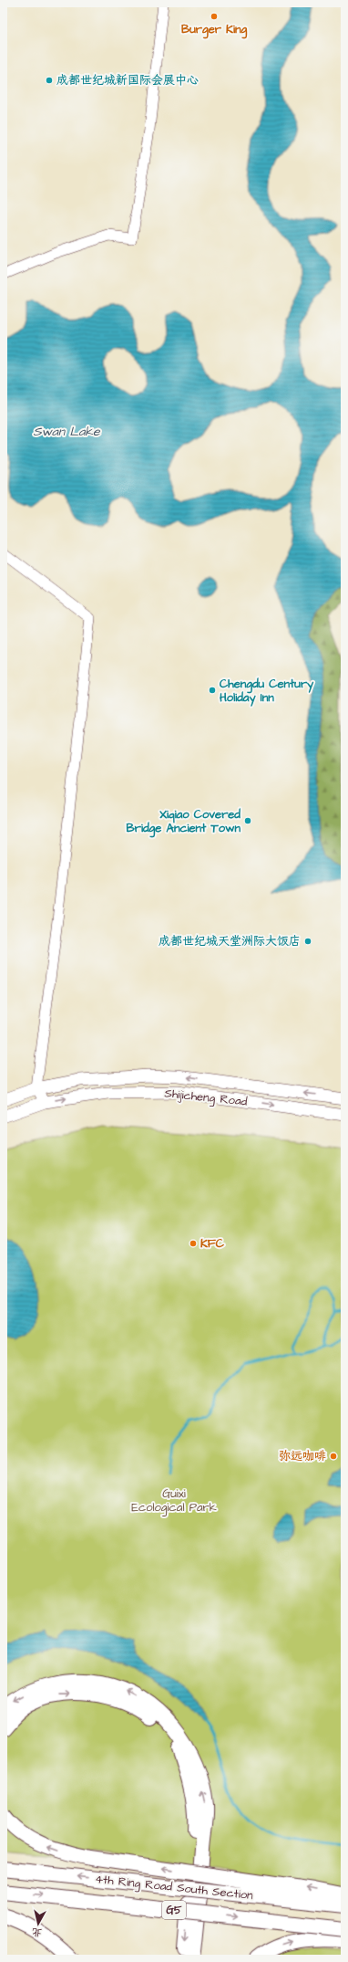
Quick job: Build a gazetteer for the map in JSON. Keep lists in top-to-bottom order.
{
  "streets": {
    "highway": ["4th Ring Road South Section", "G5"],
    "main road": ["Shijicheng Road"]
  },
  "water": ["Swan Lake"],
  "parks": ["Guixi Ecological Park"],
  "places": [
    "Burger King",
    "成都世纪城新国际会展中心",
    "Chengdu Century Holiday Inn",
    "Xiqiao Covered Bridge Ancient Town",
    "成都世纪城天堂洲际大饭店",
    "KFC",
    "弥远咖啡"
  ],
  "north": "bottom"
}
